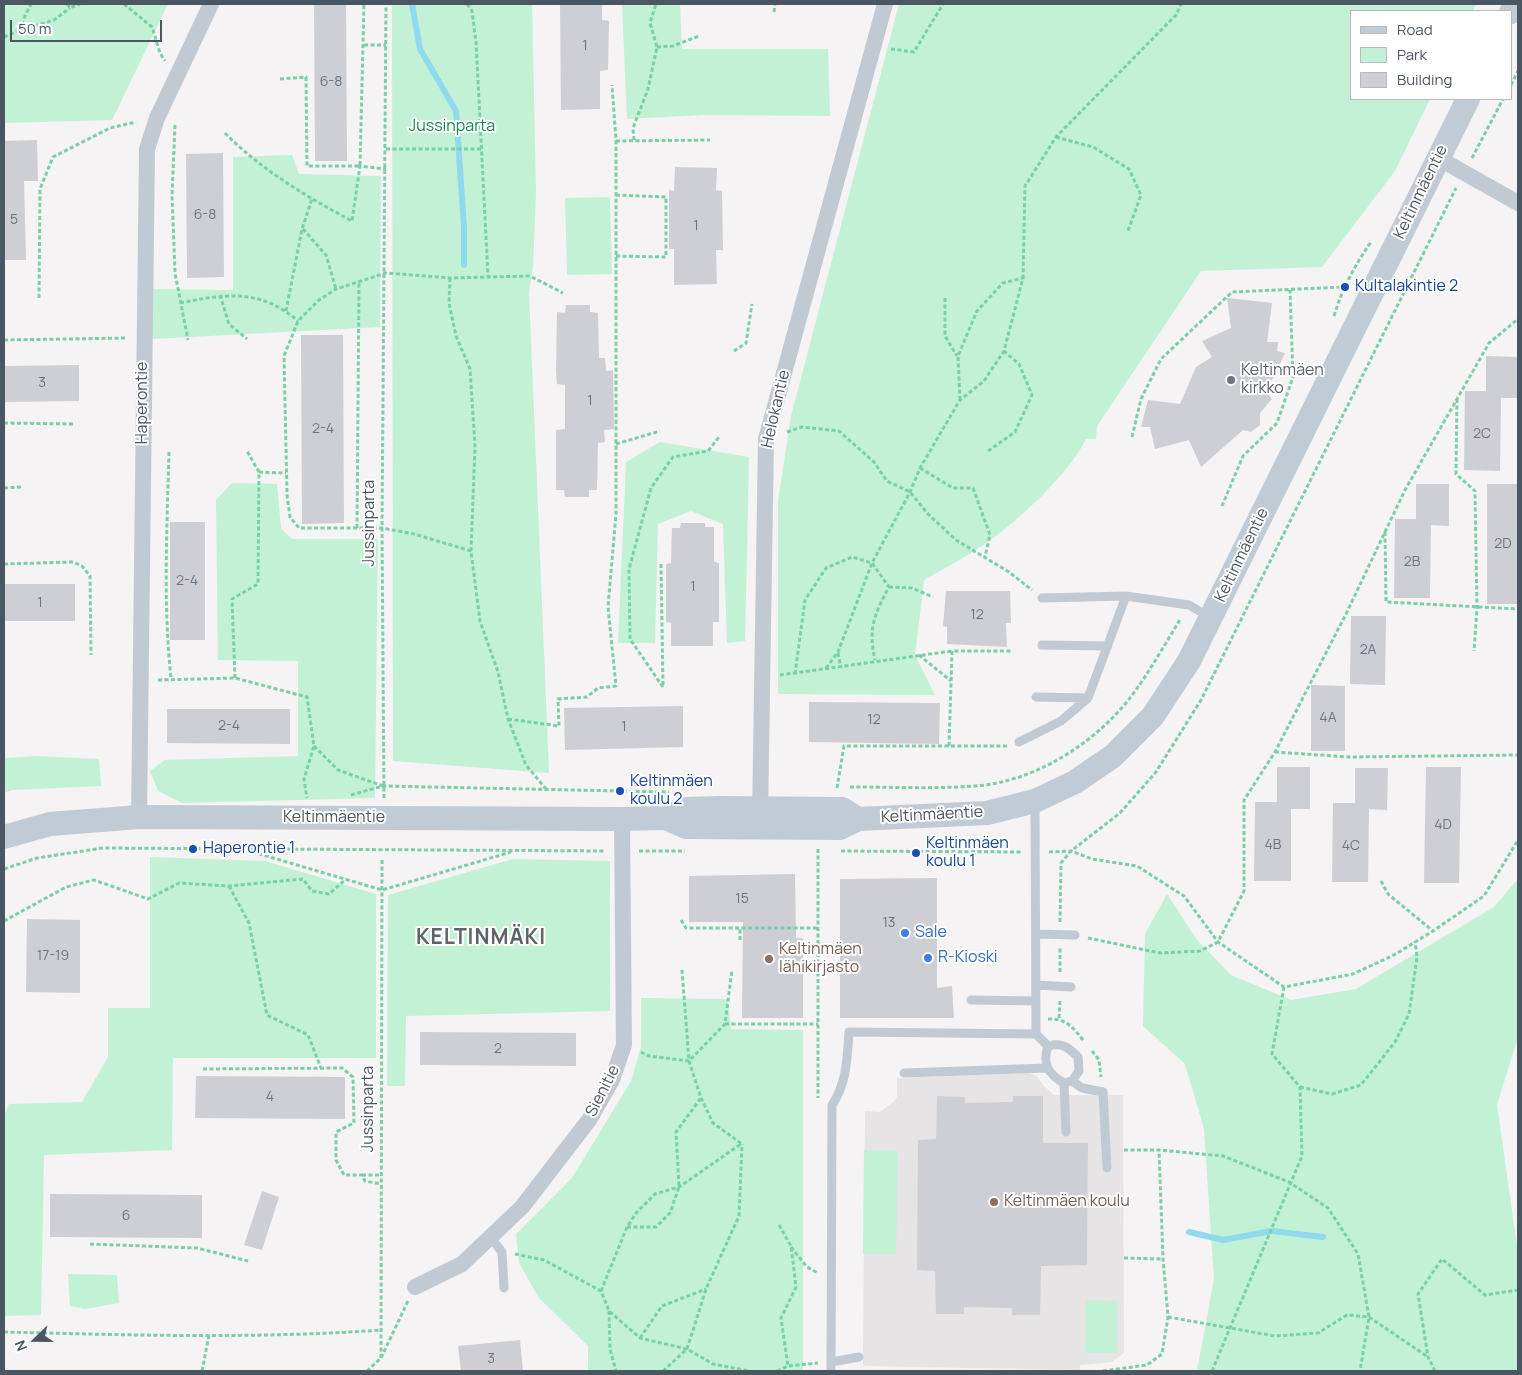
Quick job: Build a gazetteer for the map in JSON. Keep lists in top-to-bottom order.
{
  "streets": {
    "main road": ["Keltinmäentie"],
    "street": ["Haperontie", "Helokantie", "Sienitie"],
    "path": ["Jussinparta"]
  },
  "crossings": [
    ["Keltinmäentie", "Haperontie"],
    ["Keltinmäentie", "Helokantie"],
    ["Keltinmäentie", "Sienitie"]
  ],
  "districts": ["KELTINMÄKI"],
  "parks": ["Jussinparta"],
  "places": [
    "Kultalakintie 2",
    "Keltinmäen kirkko",
    "Keltinmäen koulu 2",
    "Haperontie 1",
    "Keltinmäen koulu 1",
    "Sale",
    "R-Kioski",
    "Keltinmäen lähikirjasto",
    "Keltinmäen koulu"
  ],
  "house_numbers": [
    "1",
    "6-8",
    "6-8",
    "5",
    "1",
    "3",
    "1",
    "2-4",
    "2C",
    "2D",
    "2B",
    "2-4",
    "1",
    "1",
    "12",
    "2A",
    "4A",
    "12",
    "2-4",
    "1",
    "4D",
    "4B",
    "4C",
    "15",
    "13",
    "17-19",
    "2",
    "4",
    "6",
    "3"
  ],
  "legend": ["Road", "Park", "Building"],
  "scale_bar": "50 m",
  "north": "left"
}
